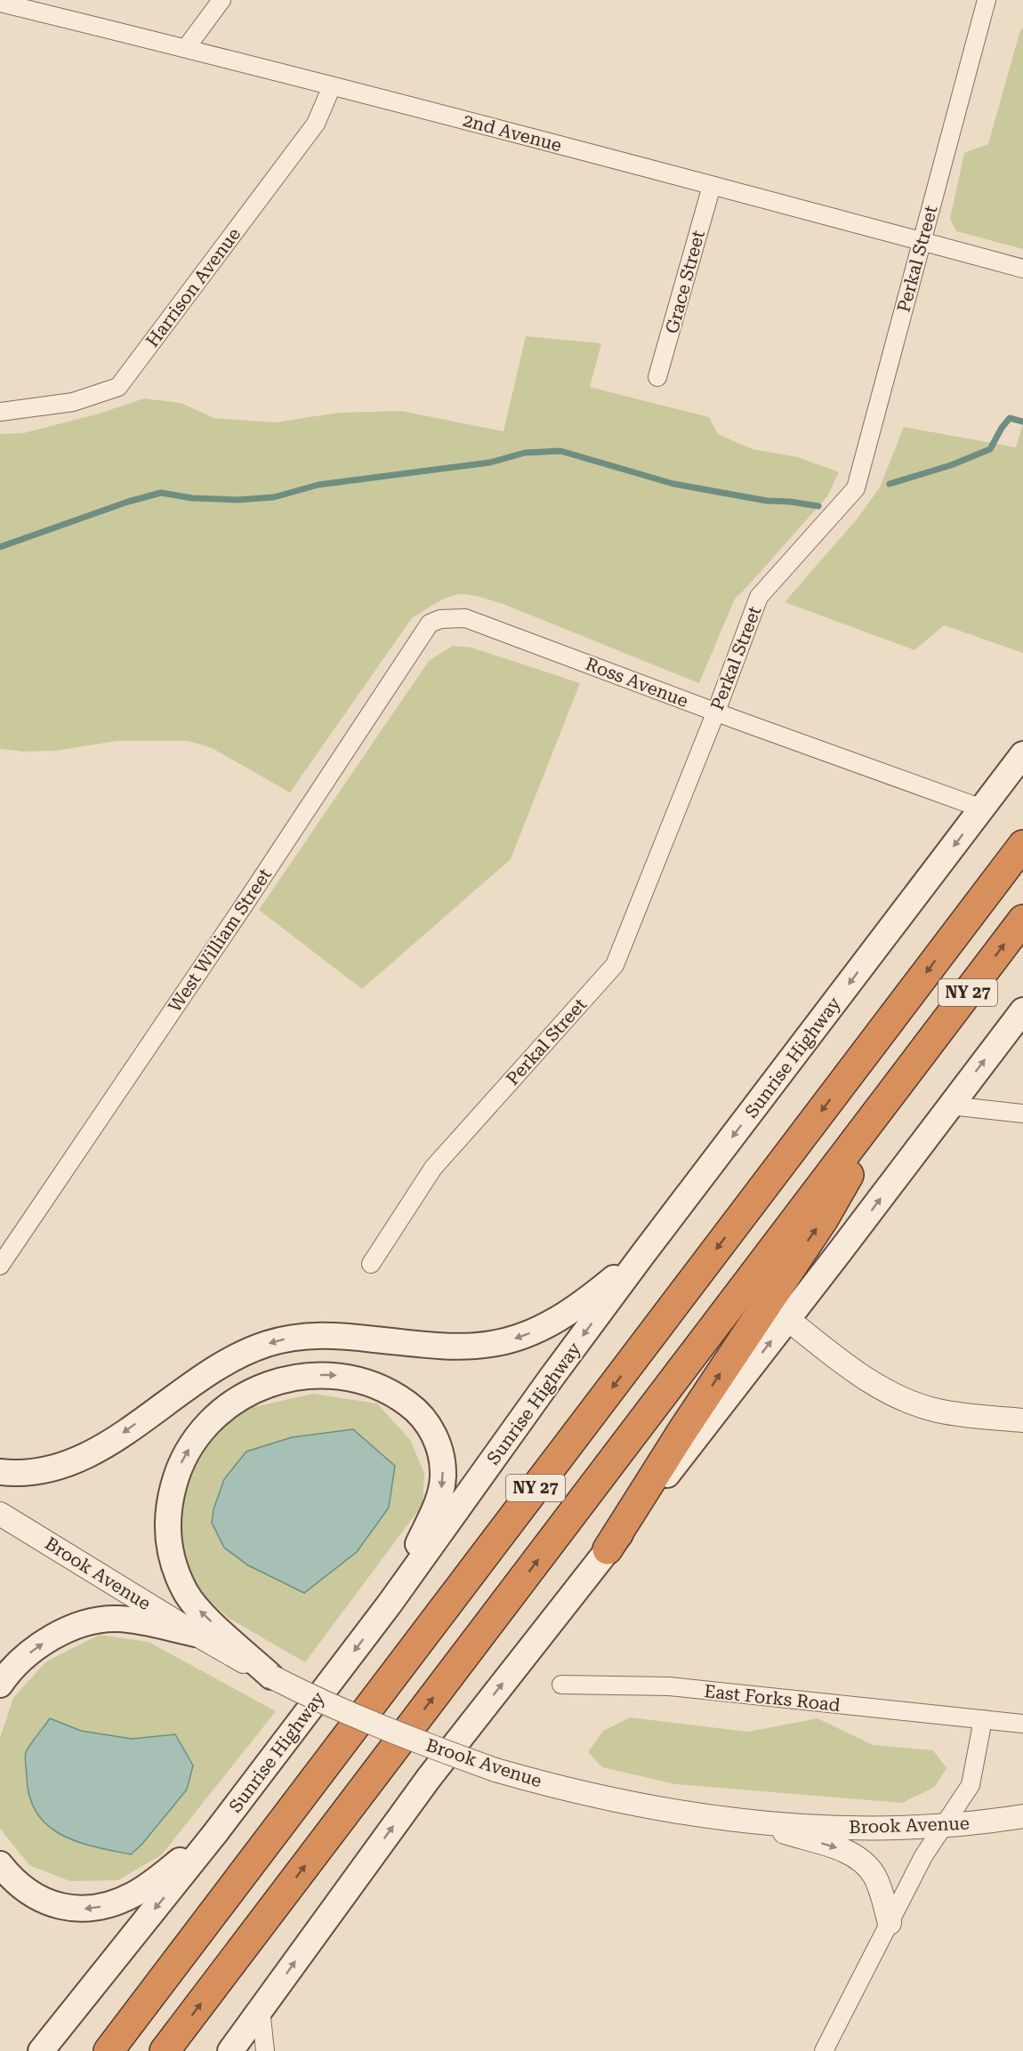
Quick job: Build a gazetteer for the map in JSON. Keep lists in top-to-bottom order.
{
  "streets": {
    "highway": ["NY 27"],
    "main road": ["Sunrise Highway"],
    "street": [
      "2nd Avenue",
      "Perkal Street",
      "Grace Street",
      "Harrison Avenue",
      "Ross Avenue",
      "West William Street",
      "Brook Avenue",
      "East Forks Road"
    ]
  },
  "crossings": [
    ["2nd Avenue", "Perkal Street"],
    ["2nd Avenue", "Grace Street"],
    ["2nd Avenue", "Harrison Avenue"],
    ["Perkal Street", "Ross Avenue"],
    ["Ross Avenue", "West William Street"],
    ["Ross Avenue", "Sunrise Highway"]
  ]
}
